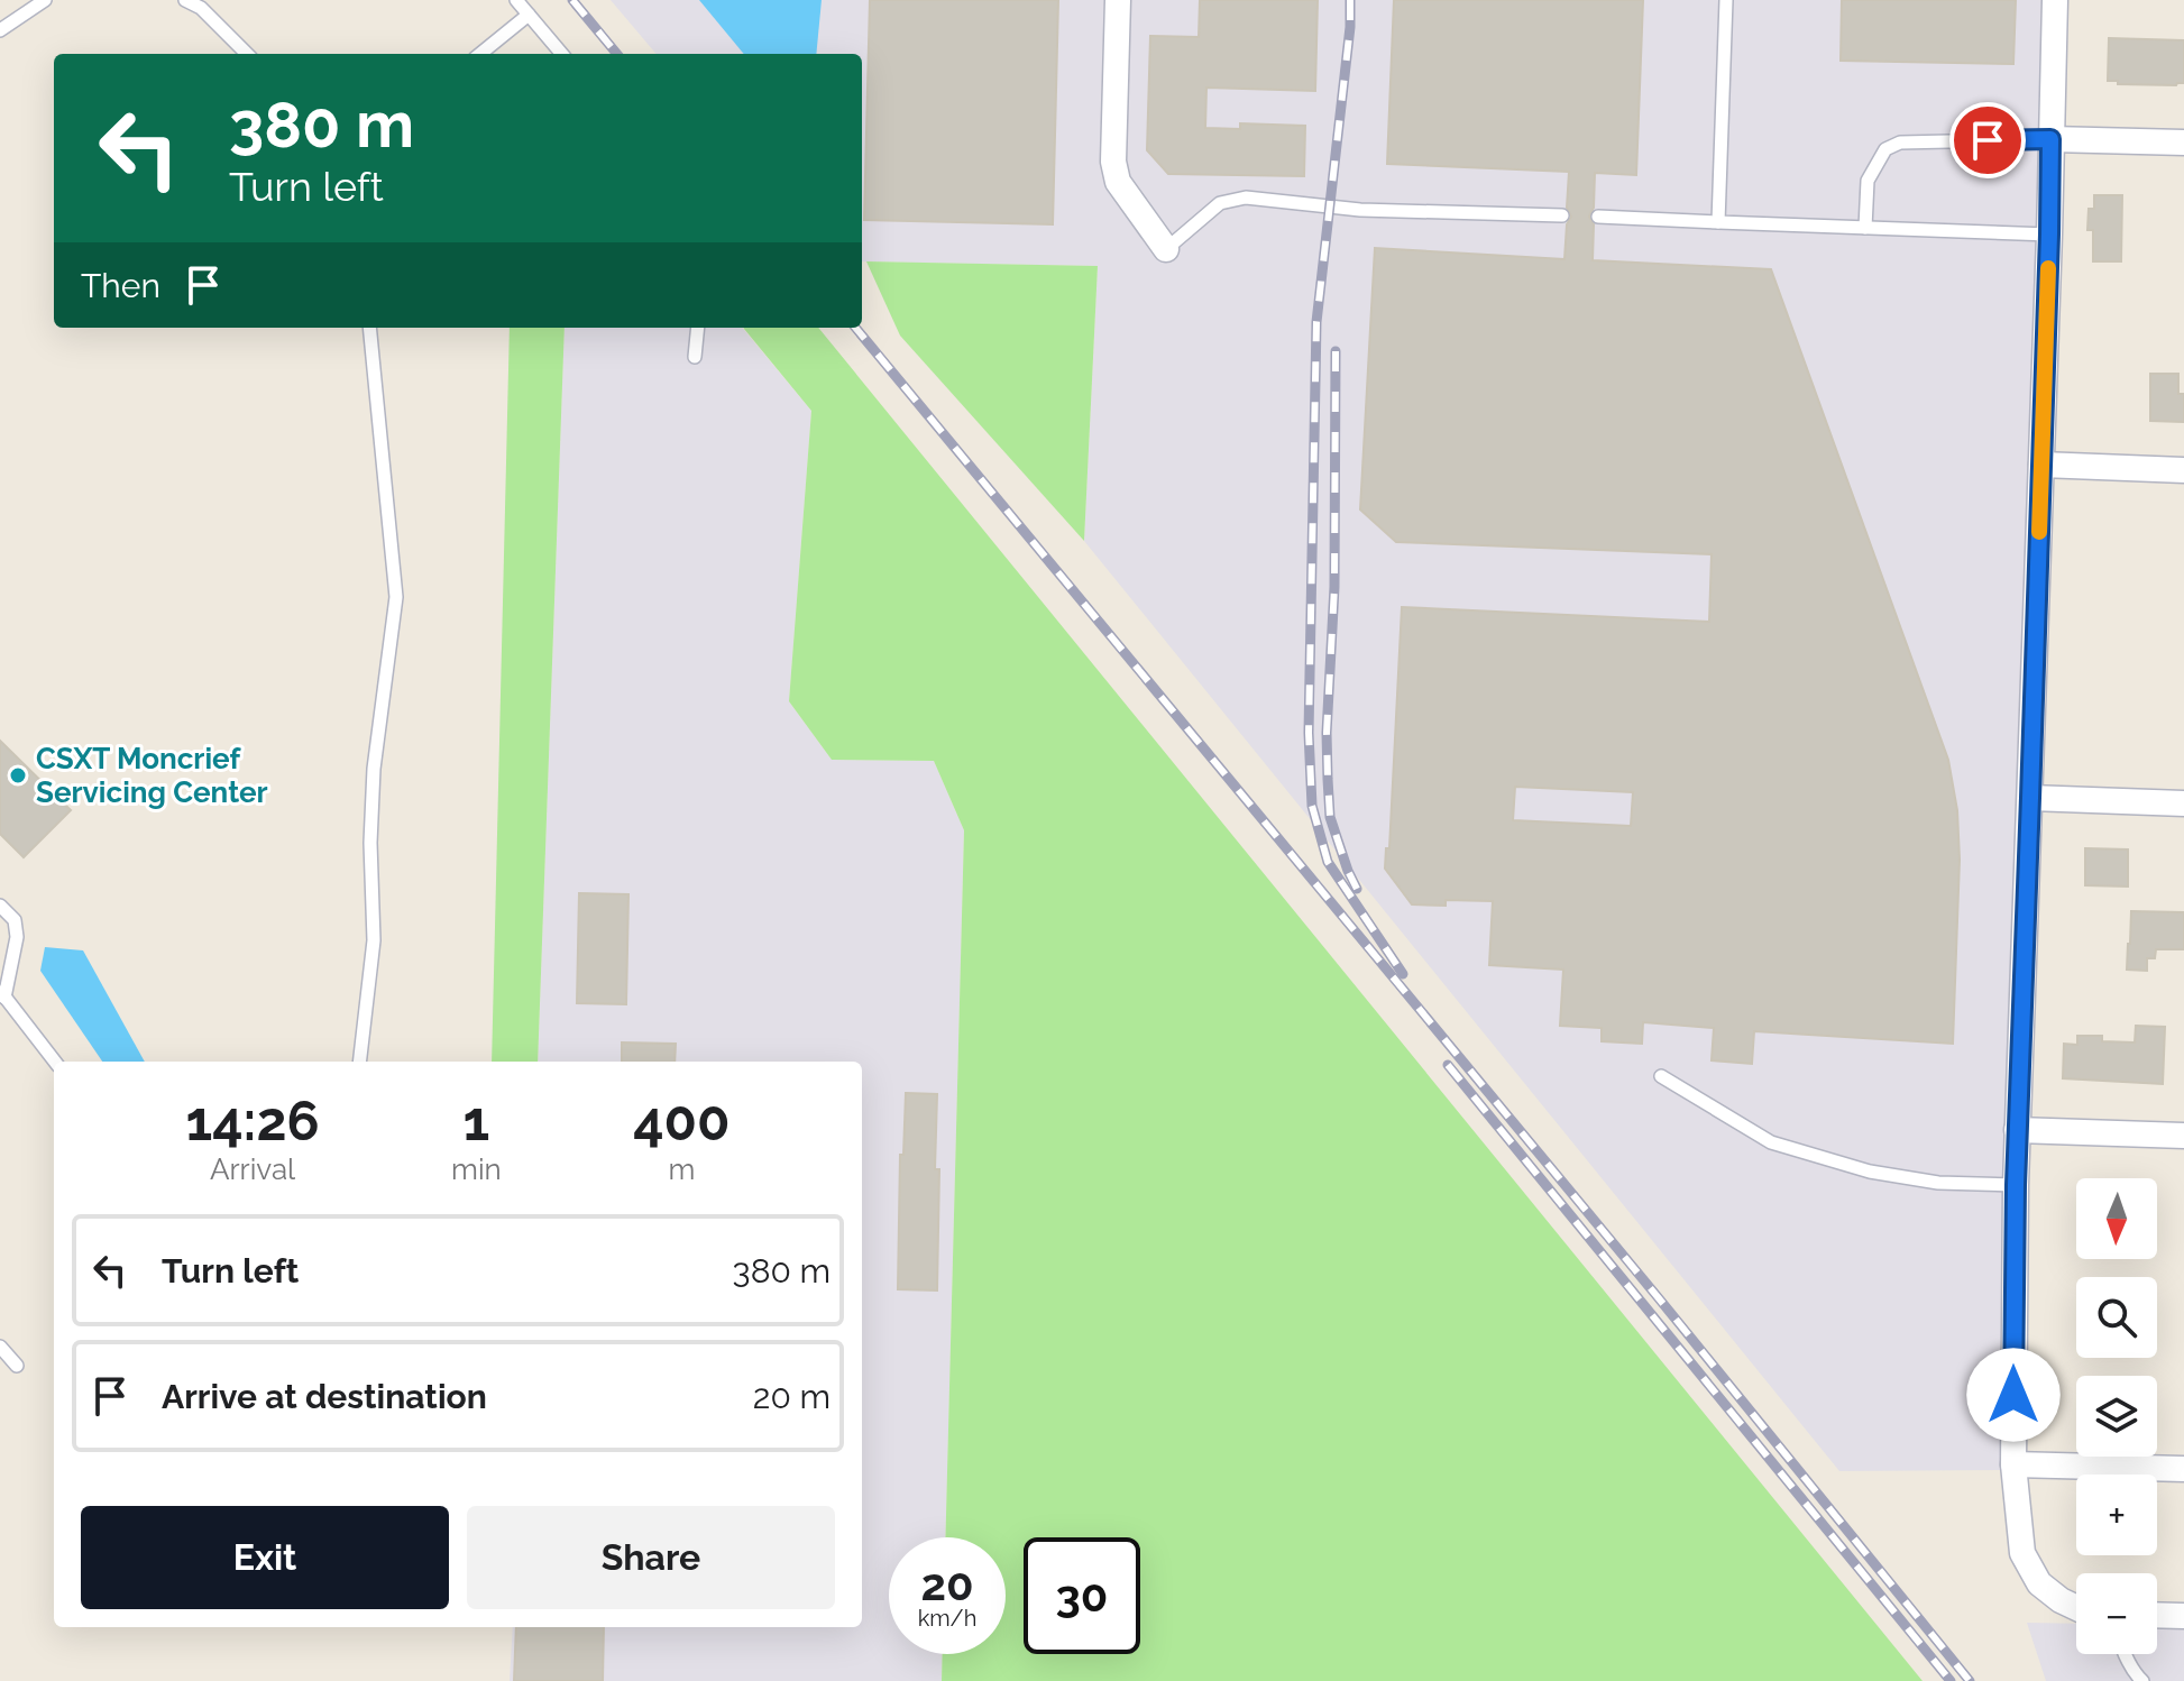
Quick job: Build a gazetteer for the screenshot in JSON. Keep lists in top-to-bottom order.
{
  "places": ["CSXT Moncrief Servicing Center"],
  "north": "bottom",
  "page": {
    "turn": ["380 m", "Turn left"],
    "then": "Then",
    "eta": [
      "14:26",
      "Arrival",
      "1",
      "min",
      "400",
      "m"
    ],
    "map_buttons": ["+", "−"],
    "list": [
      {
        "name": "Turn left",
        "value": "380 m"
      },
      {
        "name": "Arrive at destination",
        "value": "20 m"
      }
    ],
    "buttons": ["Exit", "Share"],
    "speed": "20 km/h",
    "limit": "30"
  }
}
